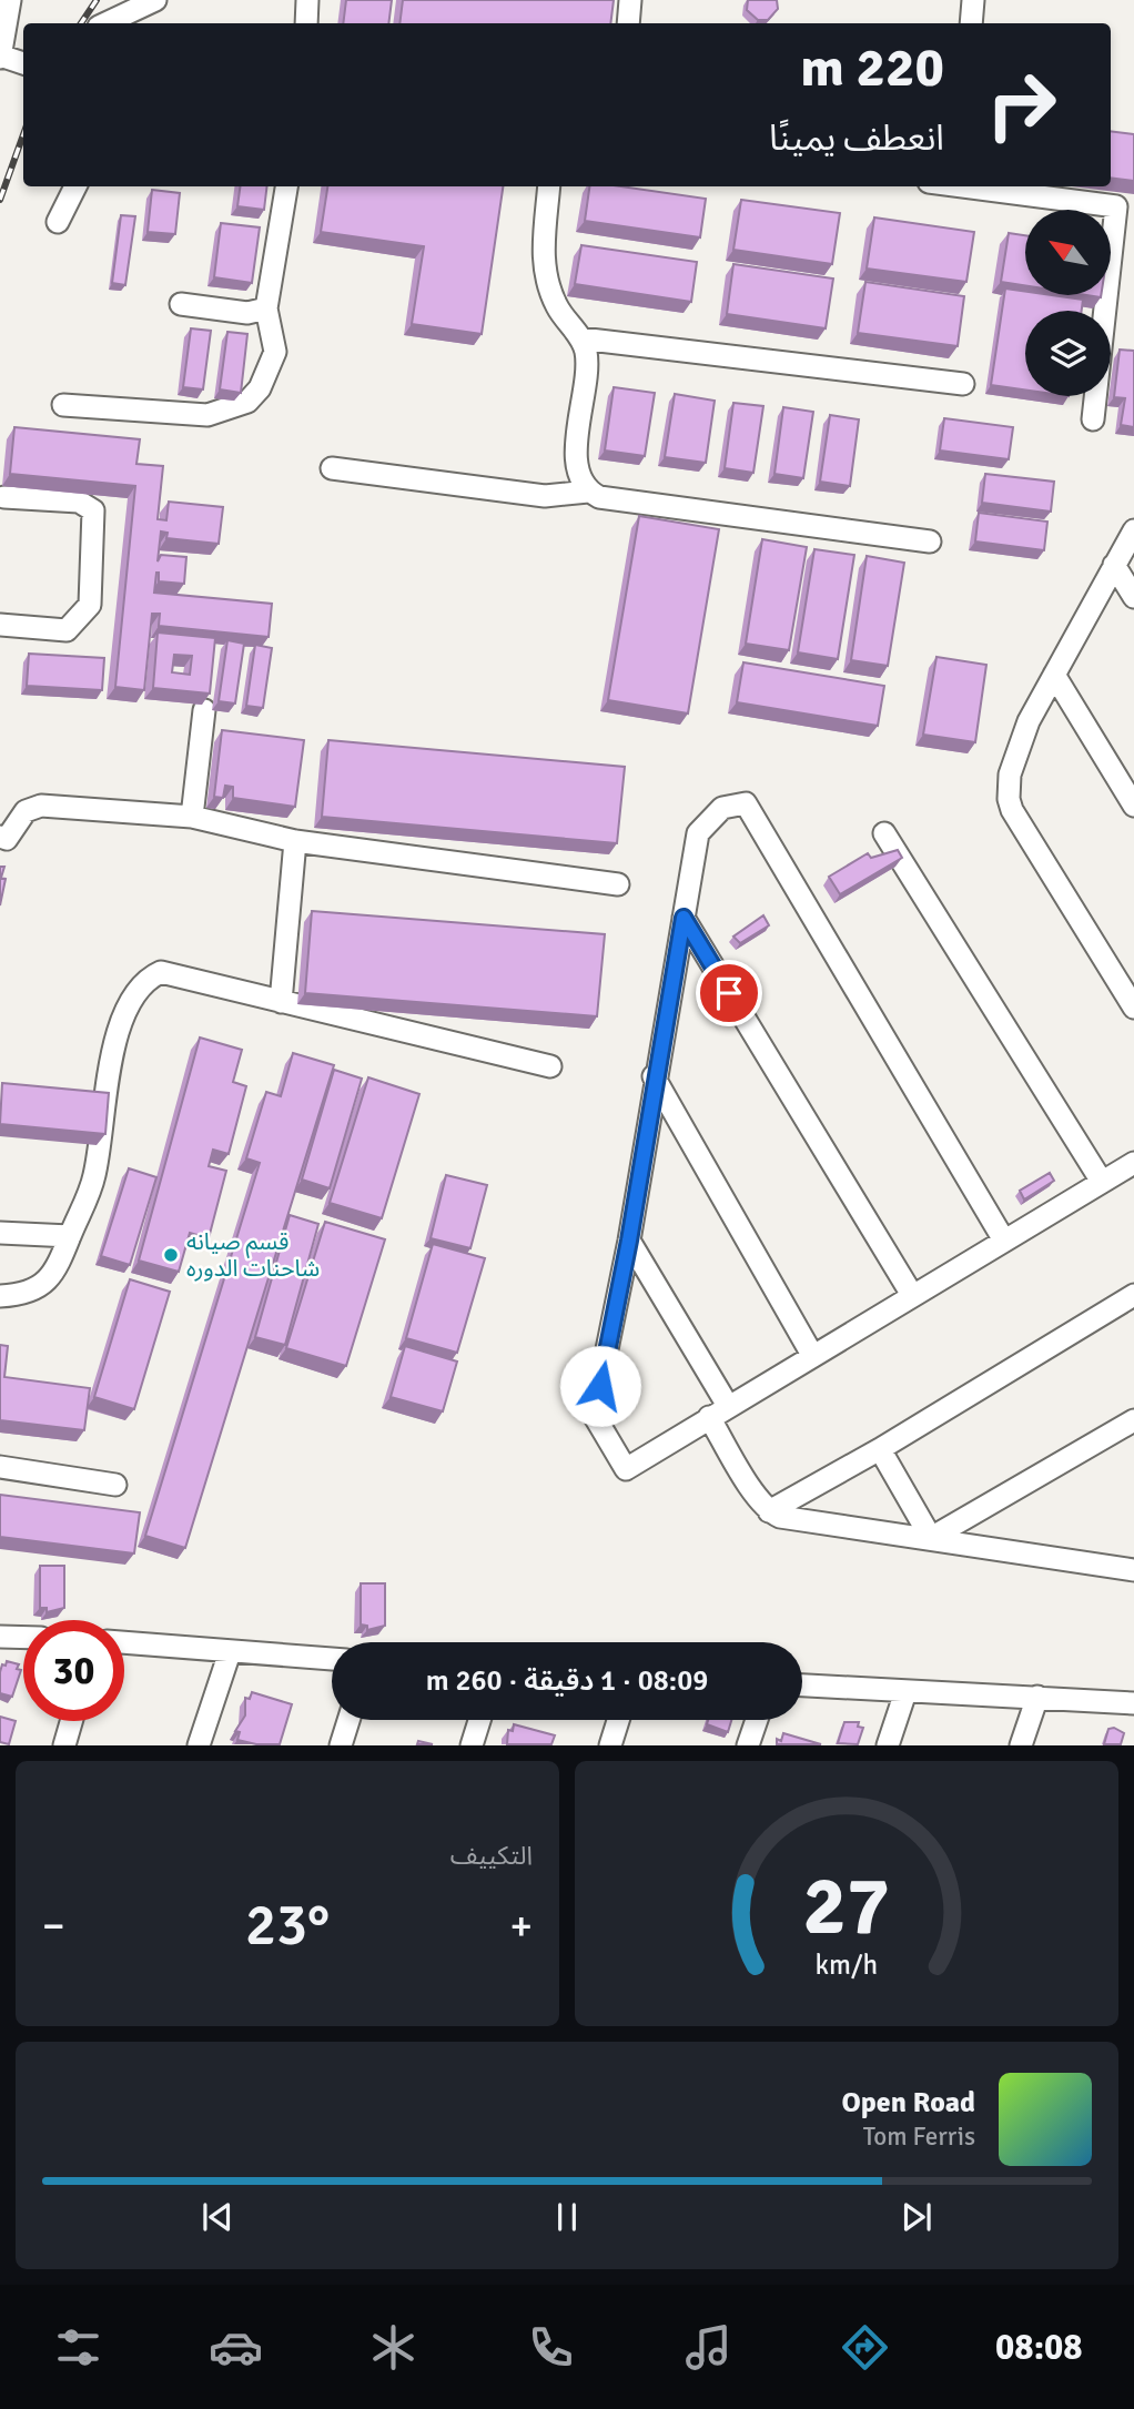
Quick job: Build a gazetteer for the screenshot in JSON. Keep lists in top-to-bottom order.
{
  "places": ["قسم صيانه شاحنات الدوره"],
  "north": "top left",
  "page": {
    "turn": ["220 m", "انعطف يمينًا"],
    "limit": "30",
    "trip": "08:09 · 1 دقيقة · 260 m",
    "tile": "التكييف",
    "heat": ["−", "23°", "+"],
    "song": ["Open Road", "Tom Ferris"],
    "tabs": "08:08",
    "gauge": ["27", "km/h"]
  }
}
